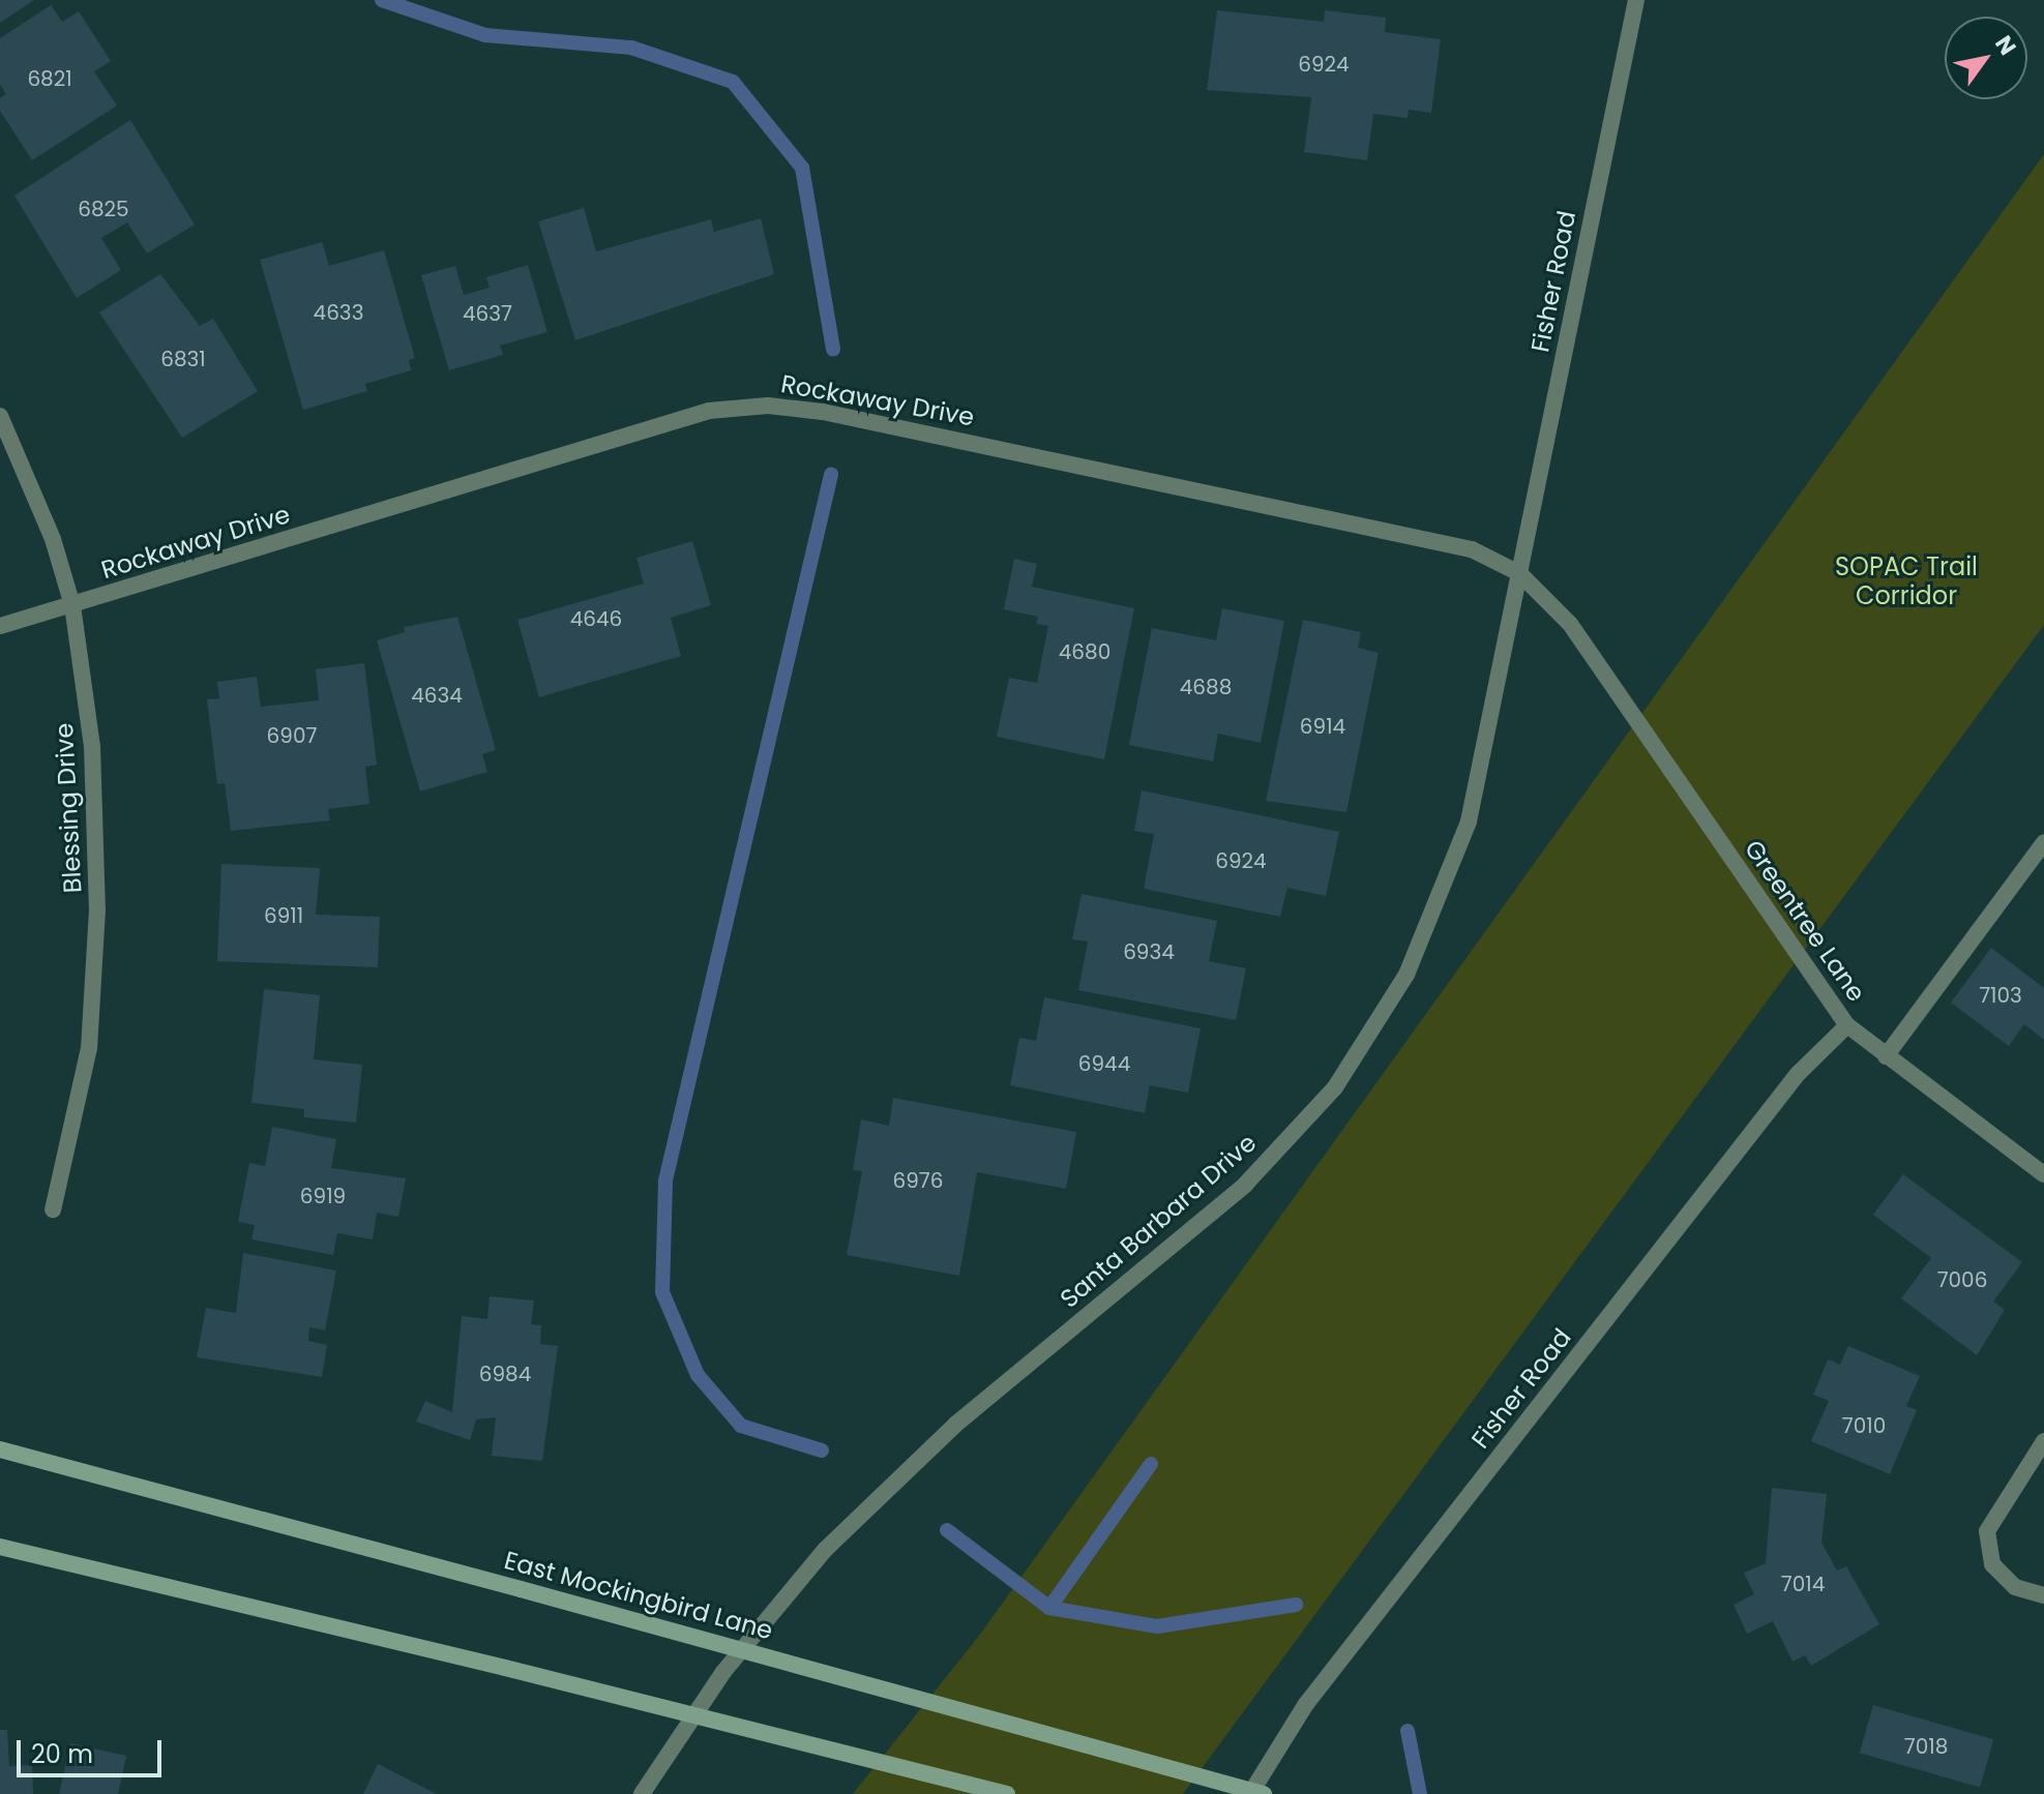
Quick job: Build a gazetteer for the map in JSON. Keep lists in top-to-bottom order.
{
  "streets": {
    "main road": ["East Mockingbird Lane"],
    "street": [
      "Fisher Road",
      "Rockaway Drive",
      "Blessing Drive",
      "Greentree Lane",
      "Santa Barbara Drive"
    ]
  },
  "crossings": [
    ["Fisher Road", "Rockaway Drive"],
    ["Fisher Road", "Greentree Lane"],
    ["Fisher Road", "Santa Barbara Drive"],
    ["Rockaway Drive", "Blessing Drive"],
    ["Rockaway Drive", "Greentree Lane"],
    ["Rockaway Drive", "Santa Barbara Drive"]
  ],
  "parks": ["SOPAC Trail Corridor"],
  "house_numbers": [
    "6924",
    "6821",
    "6825",
    "4633",
    "4637",
    "6831",
    "4646",
    "4680",
    "4688",
    "4634",
    "6914",
    "6907",
    "6924",
    "6911",
    "6934",
    "7103",
    "6944",
    "6976",
    "6919",
    "7006",
    "6984",
    "7010",
    "7014",
    "7018"
  ],
  "scale_bar": "20 m",
  "north": "top right"
}
